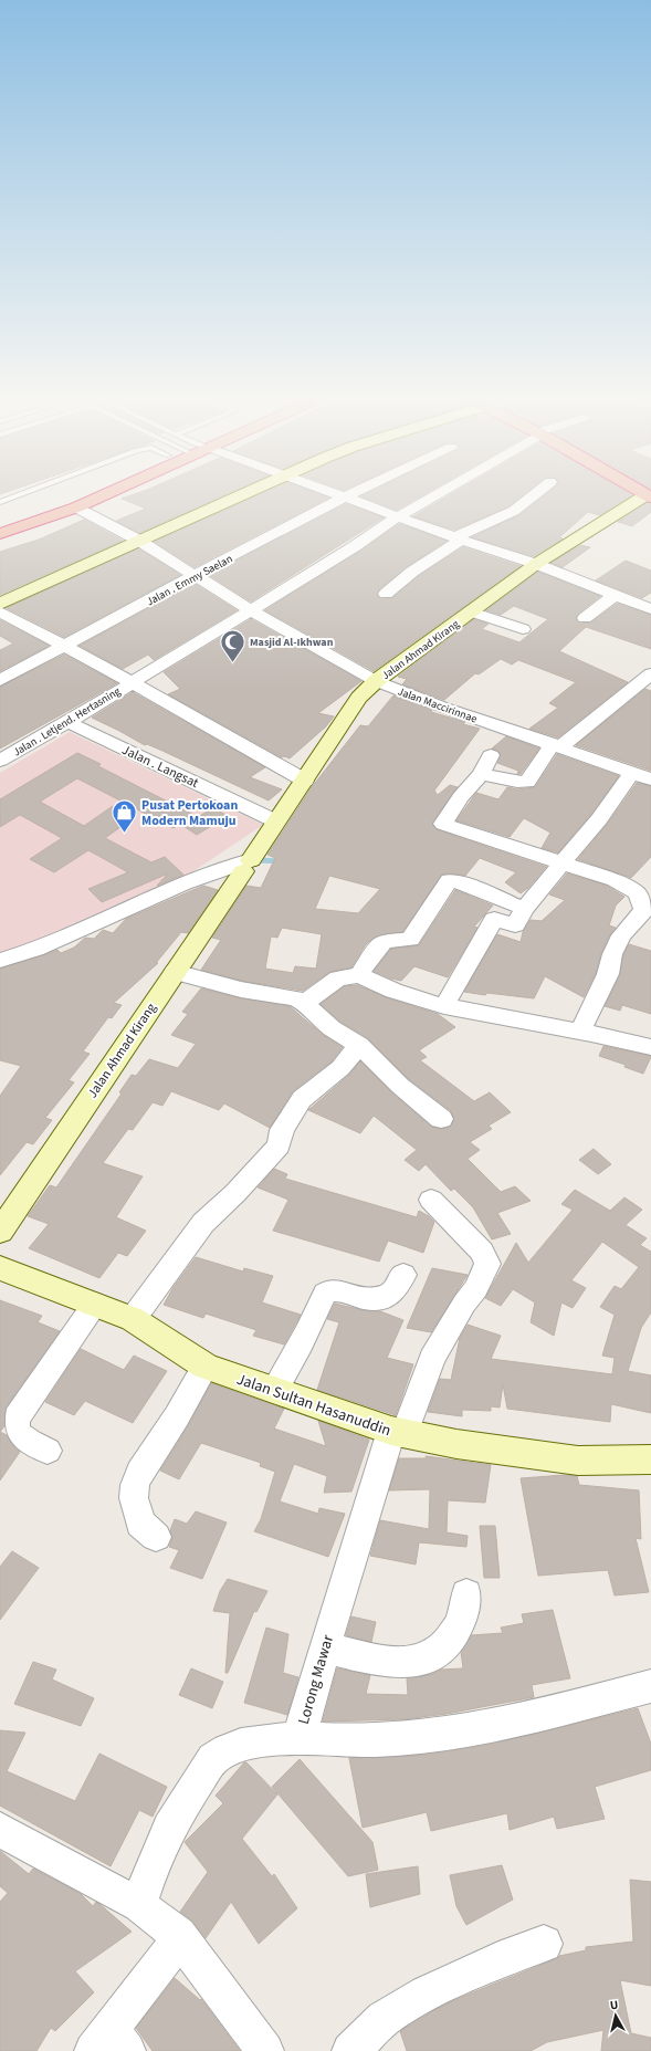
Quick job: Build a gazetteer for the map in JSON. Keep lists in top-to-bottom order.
{
  "streets": {
    "main road": ["Jalan Ahmad Kirang", "Jalan Sultan Hasanuddin"],
    "street": [
      "Jalan . Emmy Saelan",
      "Jalan Maccirinnae",
      "Jalan . Letjend. Hertasning",
      "Jalan . Langsat",
      "Lorong Mawar"
    ]
  },
  "crossings": [
    ["Jalan . Emmy Saelan", "Jalan Maccirinnae"],
    ["Jalan Ahmad Kirang", "Jalan Maccirinnae"],
    ["Jalan Ahmad Kirang", "Jalan . Langsat"],
    ["Jalan Maccirinnae", "Jalan . Letjend. Hertasning"],
    ["Jalan . Letjend. Hertasning", "Jalan . Langsat"],
    ["Jalan Sultan Hasanuddin", "Lorong Mawar"]
  ],
  "places": {
    "mosque": ["Masjid Al-Ikhwan"],
    "shop": ["Pusat Pertokoan Modern Mamuju"]
  },
  "north": "top"
}
